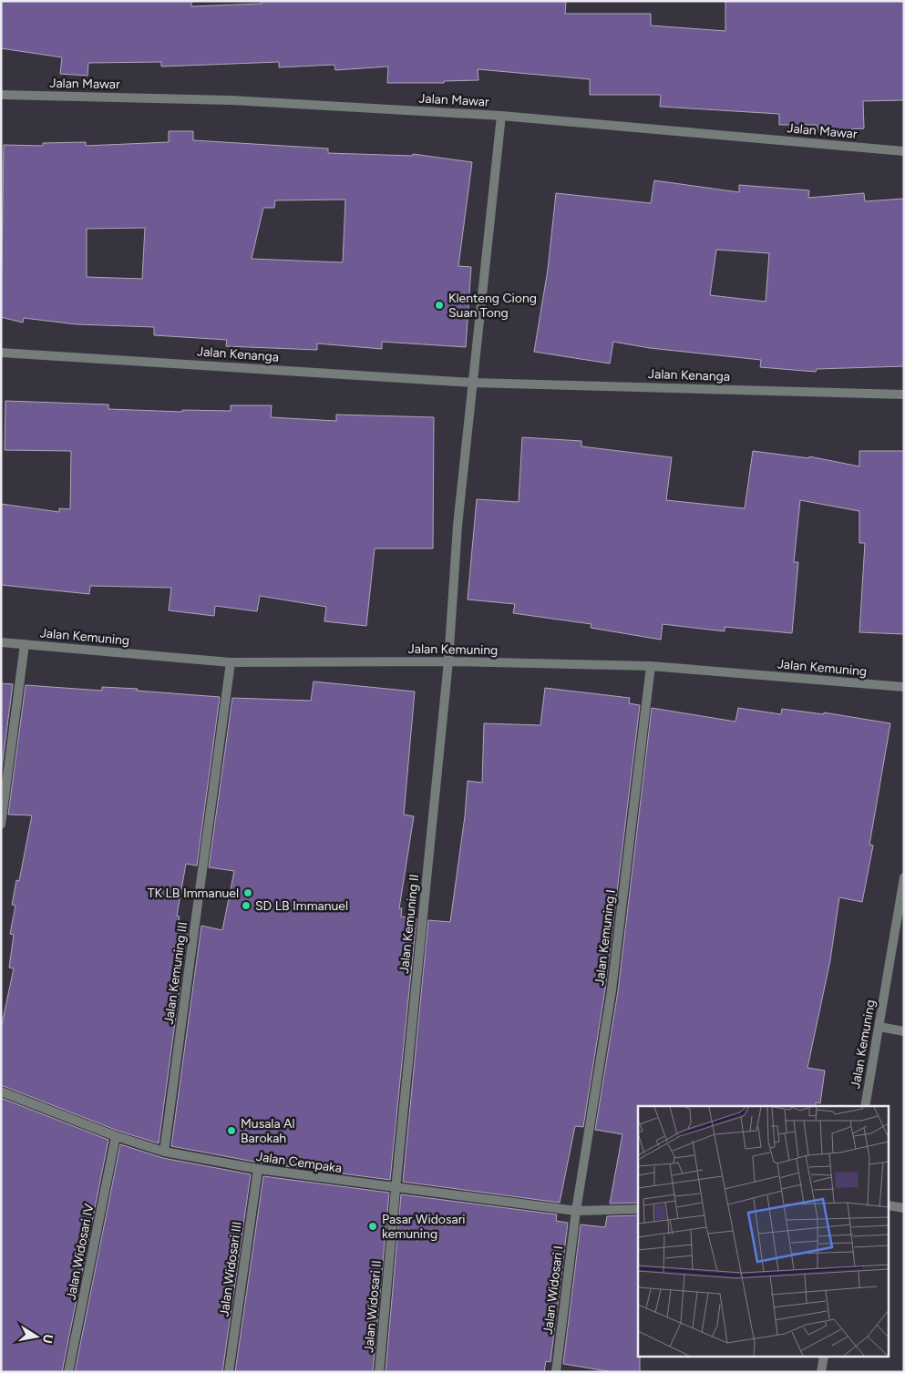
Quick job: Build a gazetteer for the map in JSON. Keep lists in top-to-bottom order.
{
  "streets": {
    "street": [
      "Jalan Mawar",
      "Jalan Kenanga",
      "Jalan Kemuning",
      "Jalan Kemuning II",
      "Jalan Kemuning I",
      "Jalan Kemuning III",
      "Jalan Cempaka",
      "Jalan Widosari IV",
      "Jalan Widosari III",
      "Jalan Widosari I",
      "Jalan Widosari II"
    ]
  },
  "crossings": [
    ["Jalan Kemuning", "Jalan Kemuning II"],
    ["Jalan Kemuning", "Jalan Kemuning I"],
    ["Jalan Kemuning", "Jalan Kemuning III"],
    ["Jalan Kemuning II", "Jalan Cempaka"],
    ["Jalan Kemuning II", "Jalan Widosari II"],
    ["Jalan Kemuning I", "Jalan Cempaka"],
    ["Jalan Kemuning I", "Jalan Widosari I"],
    ["Jalan Kemuning III", "Jalan Cempaka"],
    ["Jalan Cempaka", "Jalan Widosari IV"],
    ["Jalan Cempaka", "Jalan Widosari III"],
    ["Jalan Cempaka", "Jalan Widosari I"],
    ["Jalan Cempaka", "Jalan Widosari II"]
  ],
  "places": [
    "Klenteng Ciong Suan Tong",
    "TK LB Immanuel",
    "SD LB Immanuel",
    "Musala Al Barokah",
    "Pasar Widosari kemuning"
  ],
  "north": "right"
}
